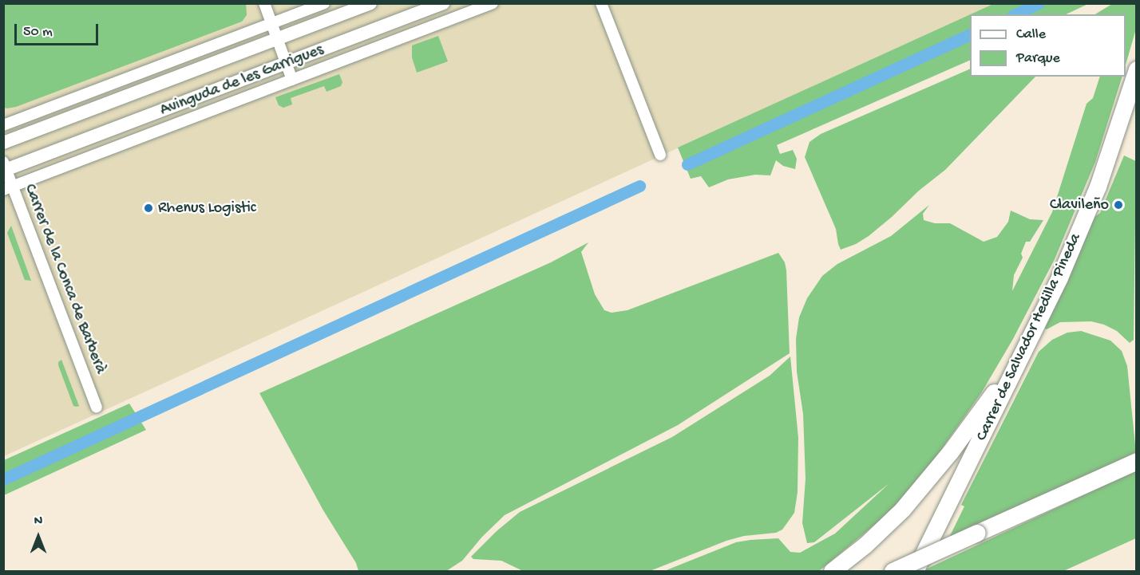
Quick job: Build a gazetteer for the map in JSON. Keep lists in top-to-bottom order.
{
  "streets": {
    "main road": ["Carrer de Salvador Hedilla Pineda"],
    "street": ["Avinguda de les Garrigues", "Carrer de la Conca de Barberà"]
  },
  "crossings": [
    ["Avinguda de les Garrigues", "Carrer de la Conca de Barberà"]
  ],
  "places": ["Clavileño", "Rhenus Logistic"],
  "legend": ["Calle", "Parque"],
  "scale_bar": "50 m",
  "north": "top"
}
